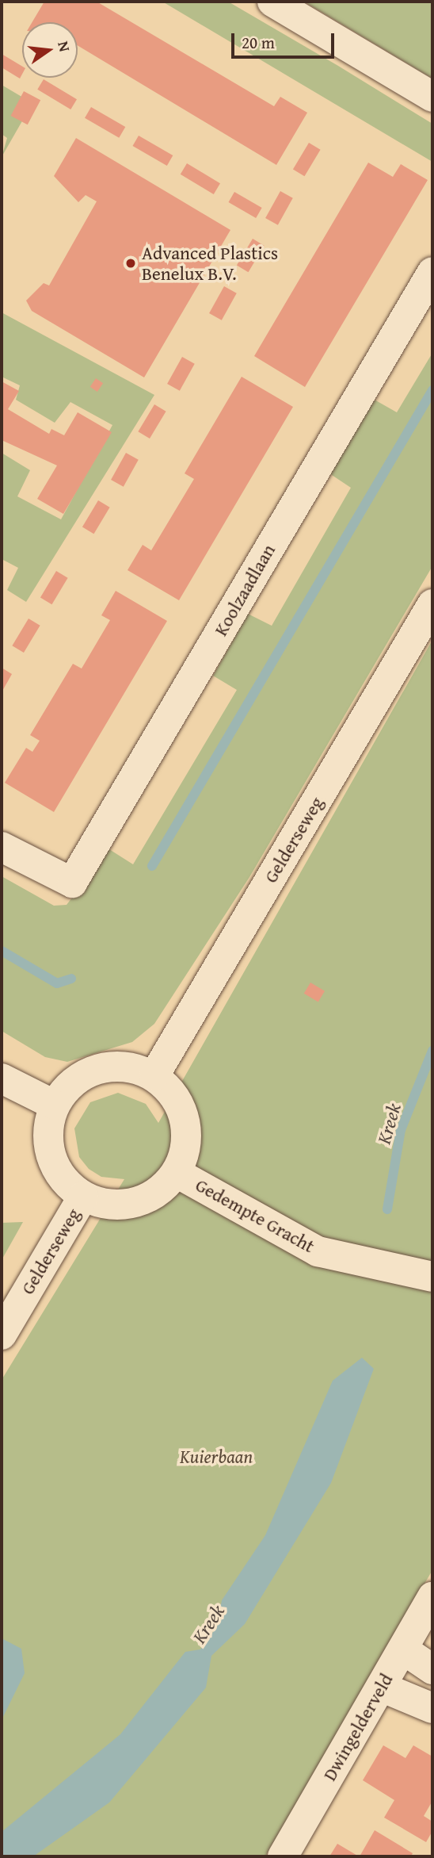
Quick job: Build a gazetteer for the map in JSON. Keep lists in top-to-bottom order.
{
  "streets": {
    "street": [
      "Koolzaadlaan",
      "Gelderseweg",
      "Gedempte Gracht",
      "Dwingelderveld"
    ]
  },
  "crossings": [
    ["Gelderseweg", "Gedempte Gracht"]
  ],
  "water": ["Kreek"],
  "parks": ["Kuierbaan"],
  "places": ["Advanced Plastics Benelux B.V."],
  "scale_bar": "20 m",
  "north": "right"
}
